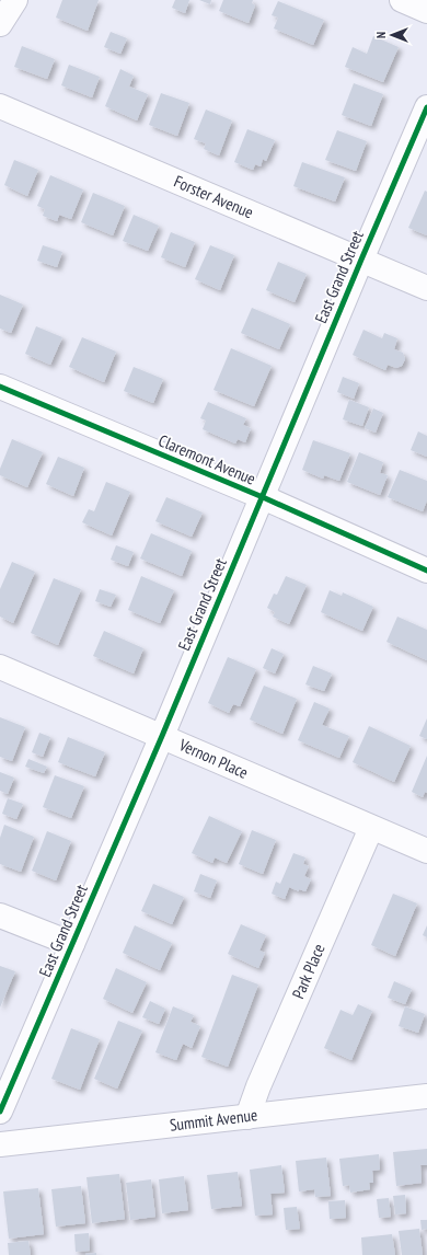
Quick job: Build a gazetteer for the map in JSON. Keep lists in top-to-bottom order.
{
  "streets": {
    "street": [
      "Forster Avenue",
      "East Grand Street",
      "Claremont Avenue",
      "Vernon Place",
      "Park Place",
      "Summit Avenue"
    ]
  },
  "crossings": [
    ["Forster Avenue", "East Grand Street"],
    ["East Grand Street", "Claremont Avenue"],
    ["East Grand Street", "Vernon Place"],
    ["Vernon Place", "Park Place"],
    ["Park Place", "Summit Avenue"]
  ],
  "north": "left"
}
